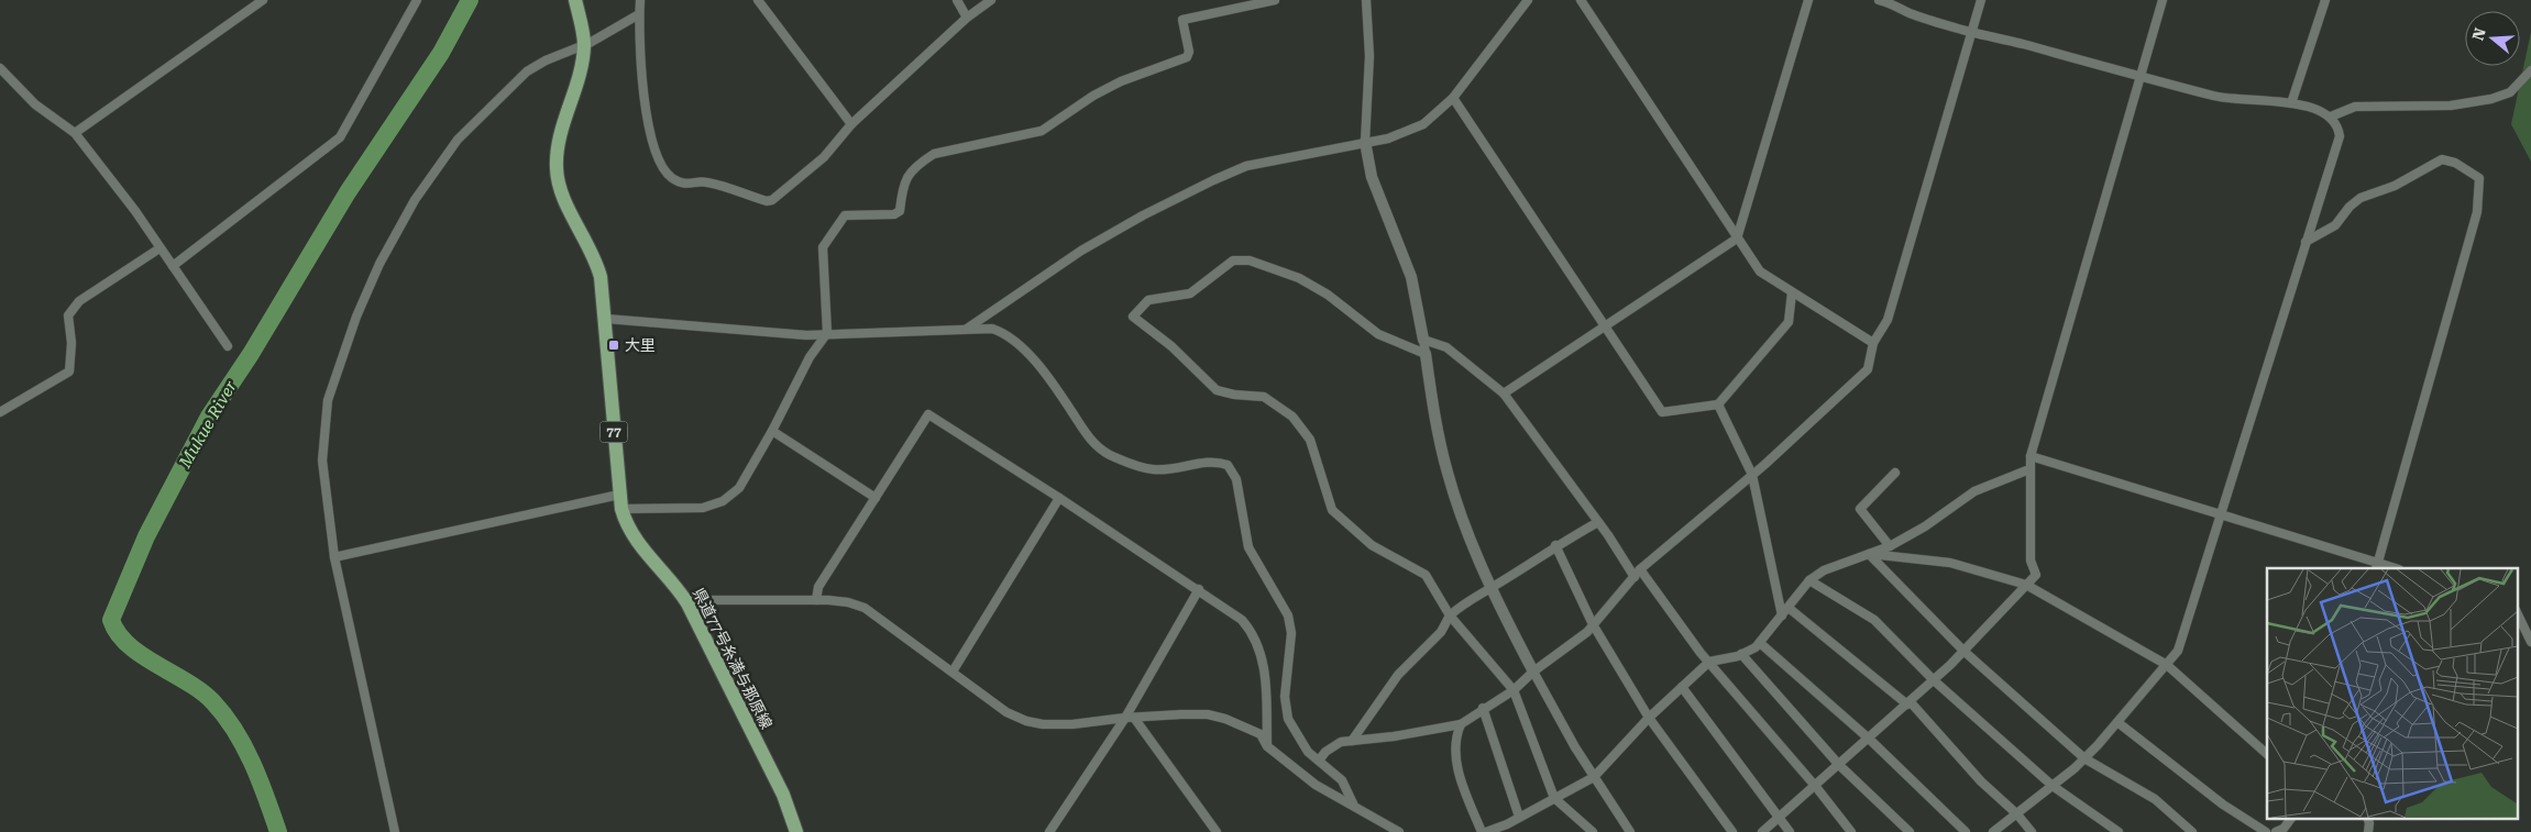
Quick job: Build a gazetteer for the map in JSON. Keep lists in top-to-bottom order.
{
  "streets": {
    "main road": ["77", "県道77号糸満与那原線"]
  },
  "water": ["Mukue River"],
  "places": {
    "transit": ["大里"]
  },
  "north": "left"
}
